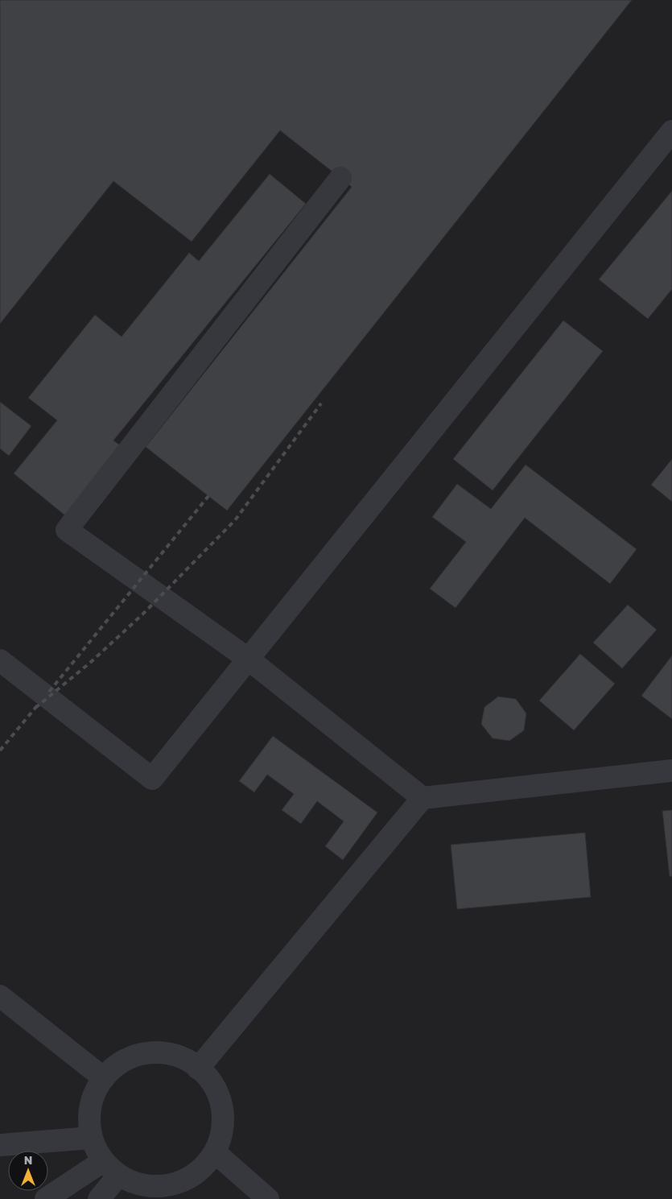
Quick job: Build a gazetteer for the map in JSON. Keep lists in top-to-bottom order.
{
  "north": "top"
}
